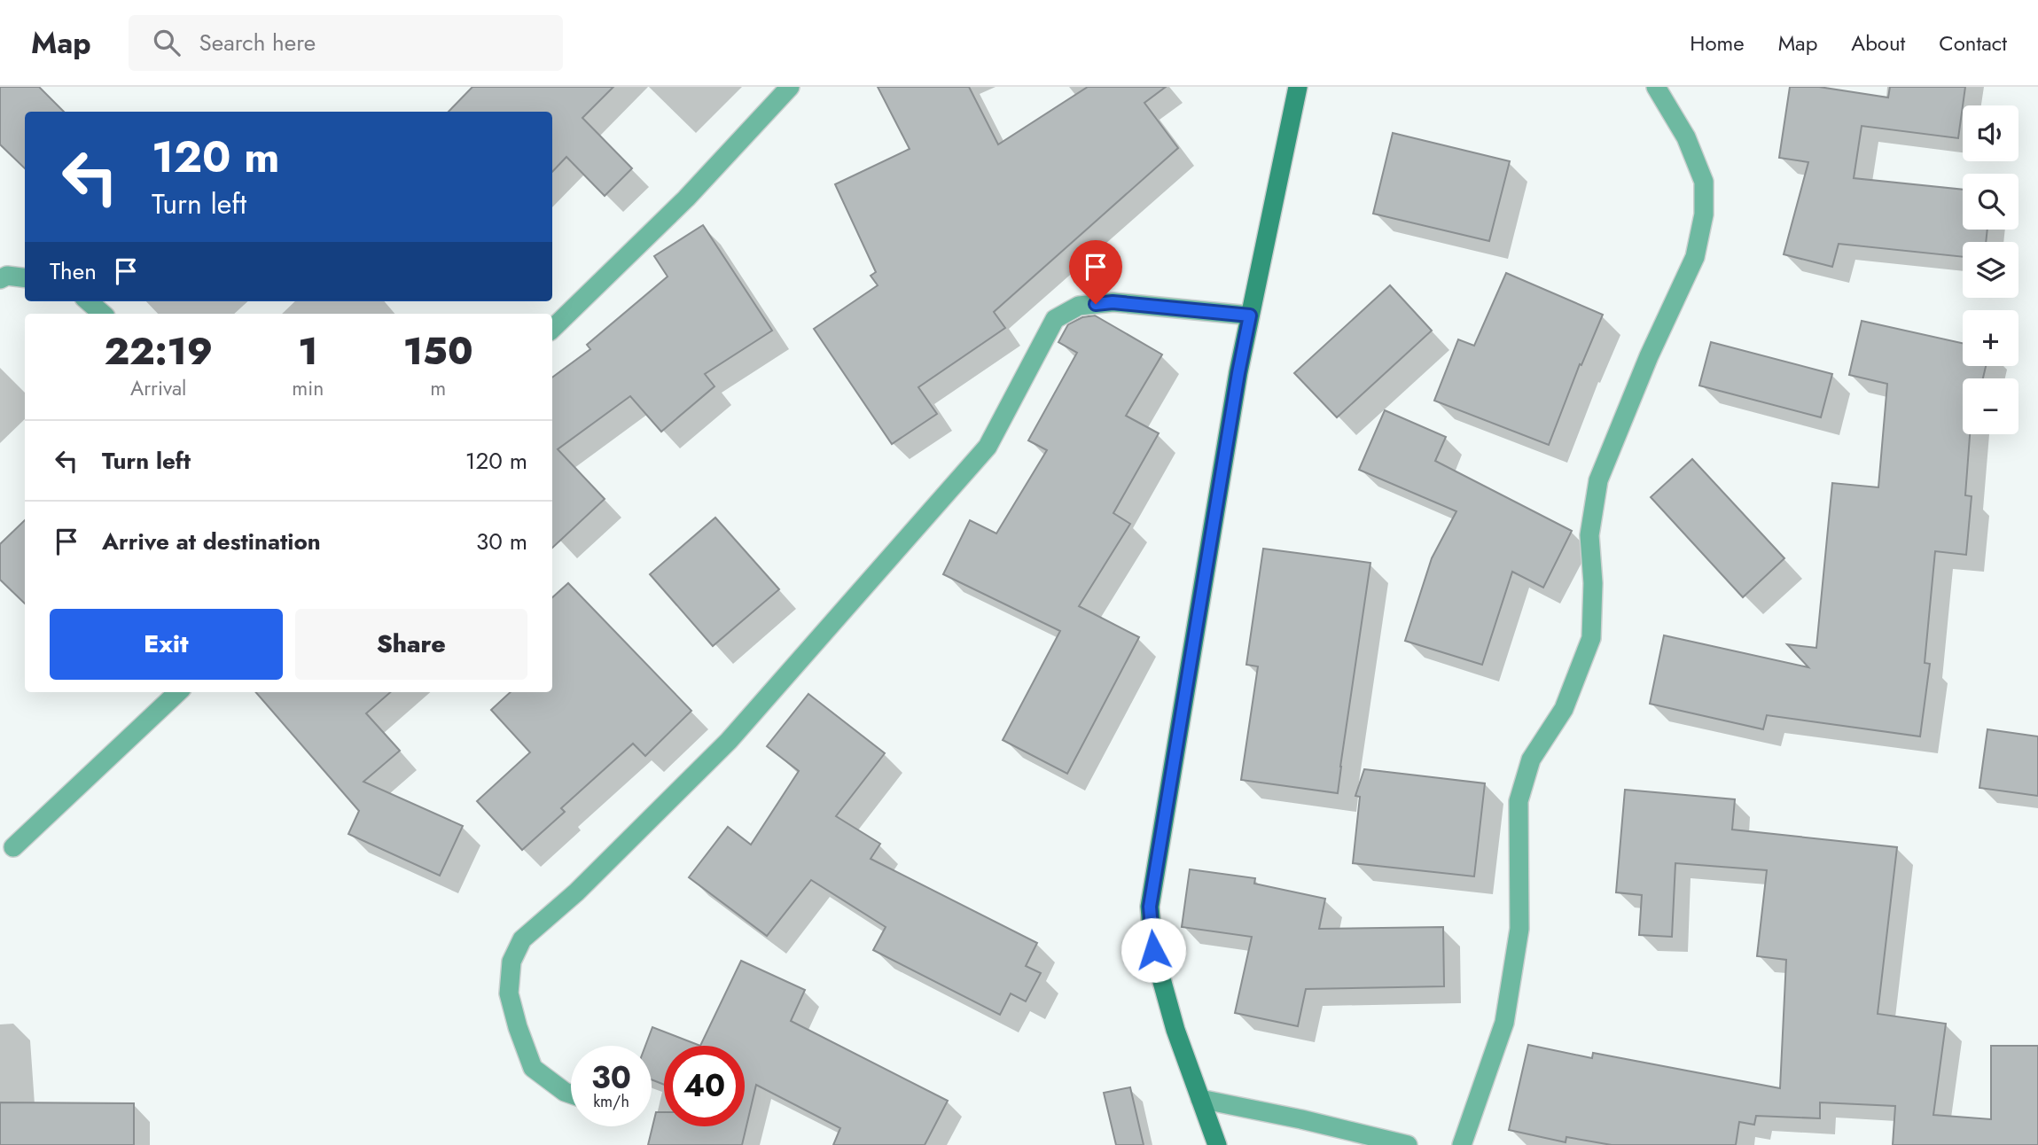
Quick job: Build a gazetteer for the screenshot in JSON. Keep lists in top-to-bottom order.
{
  "page": {
    "header": "Map",
    "search": "Search here",
    "nav": [
      "Home",
      "Map",
      "About",
      "Contact"
    ],
    "map_buttons": ["+", "−"],
    "turn": ["120 m", "Turn left"],
    "then": "Then",
    "eta": [
      "22:19",
      "Arrival",
      "1",
      "min",
      "150",
      "m"
    ],
    "list": [
      {
        "name": "Turn left",
        "value": "120 m"
      },
      {
        "name": "Arrive at destination",
        "value": "30 m"
      }
    ],
    "buttons": ["Exit", "Share"],
    "speed": "30 km/h",
    "limit": "40"
  }
}
